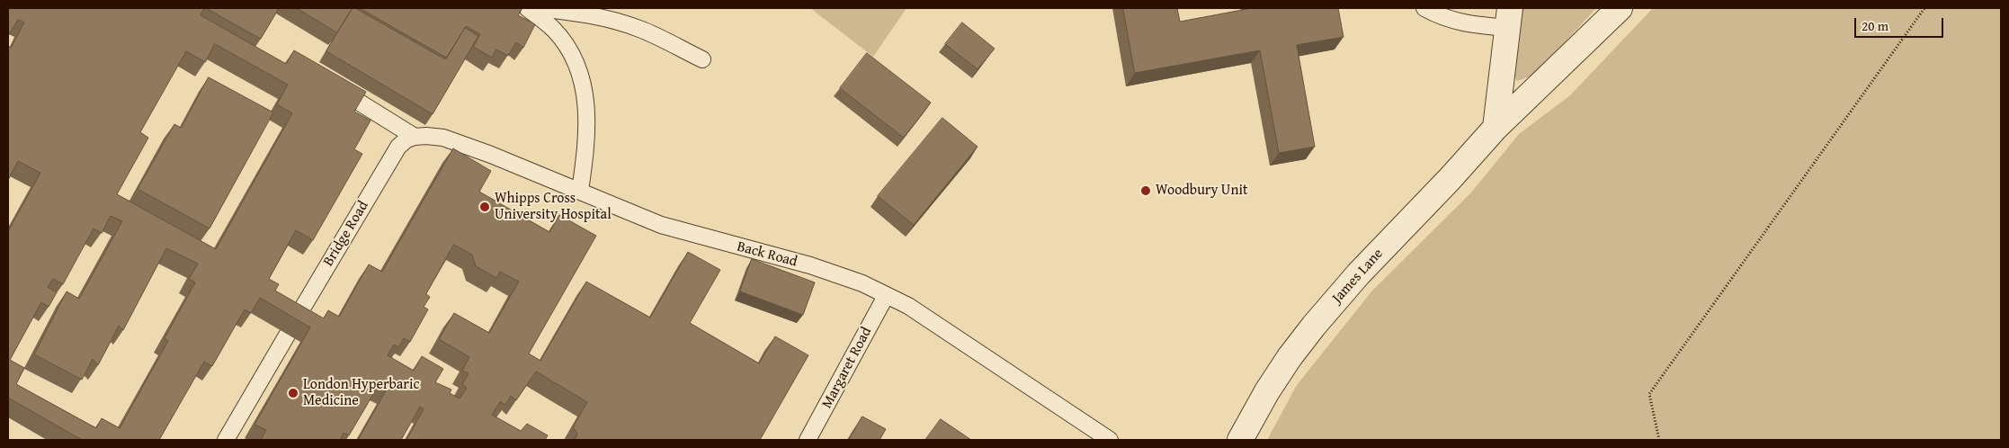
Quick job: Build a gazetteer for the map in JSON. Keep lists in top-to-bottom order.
{
  "streets": {
    "street": ["James Lane"],
    "lane": ["Bridge Road", "Back Road", "Margaret Road"]
  },
  "crossings": [
    ["Bridge Road", "Back Road"],
    ["Back Road", "Margaret Road"]
  ],
  "places": ["Woodbury Unit", "Whipps Cross University Hospital", "London Hyperbaric Medicine"],
  "scale_bar": "20 m"
}
